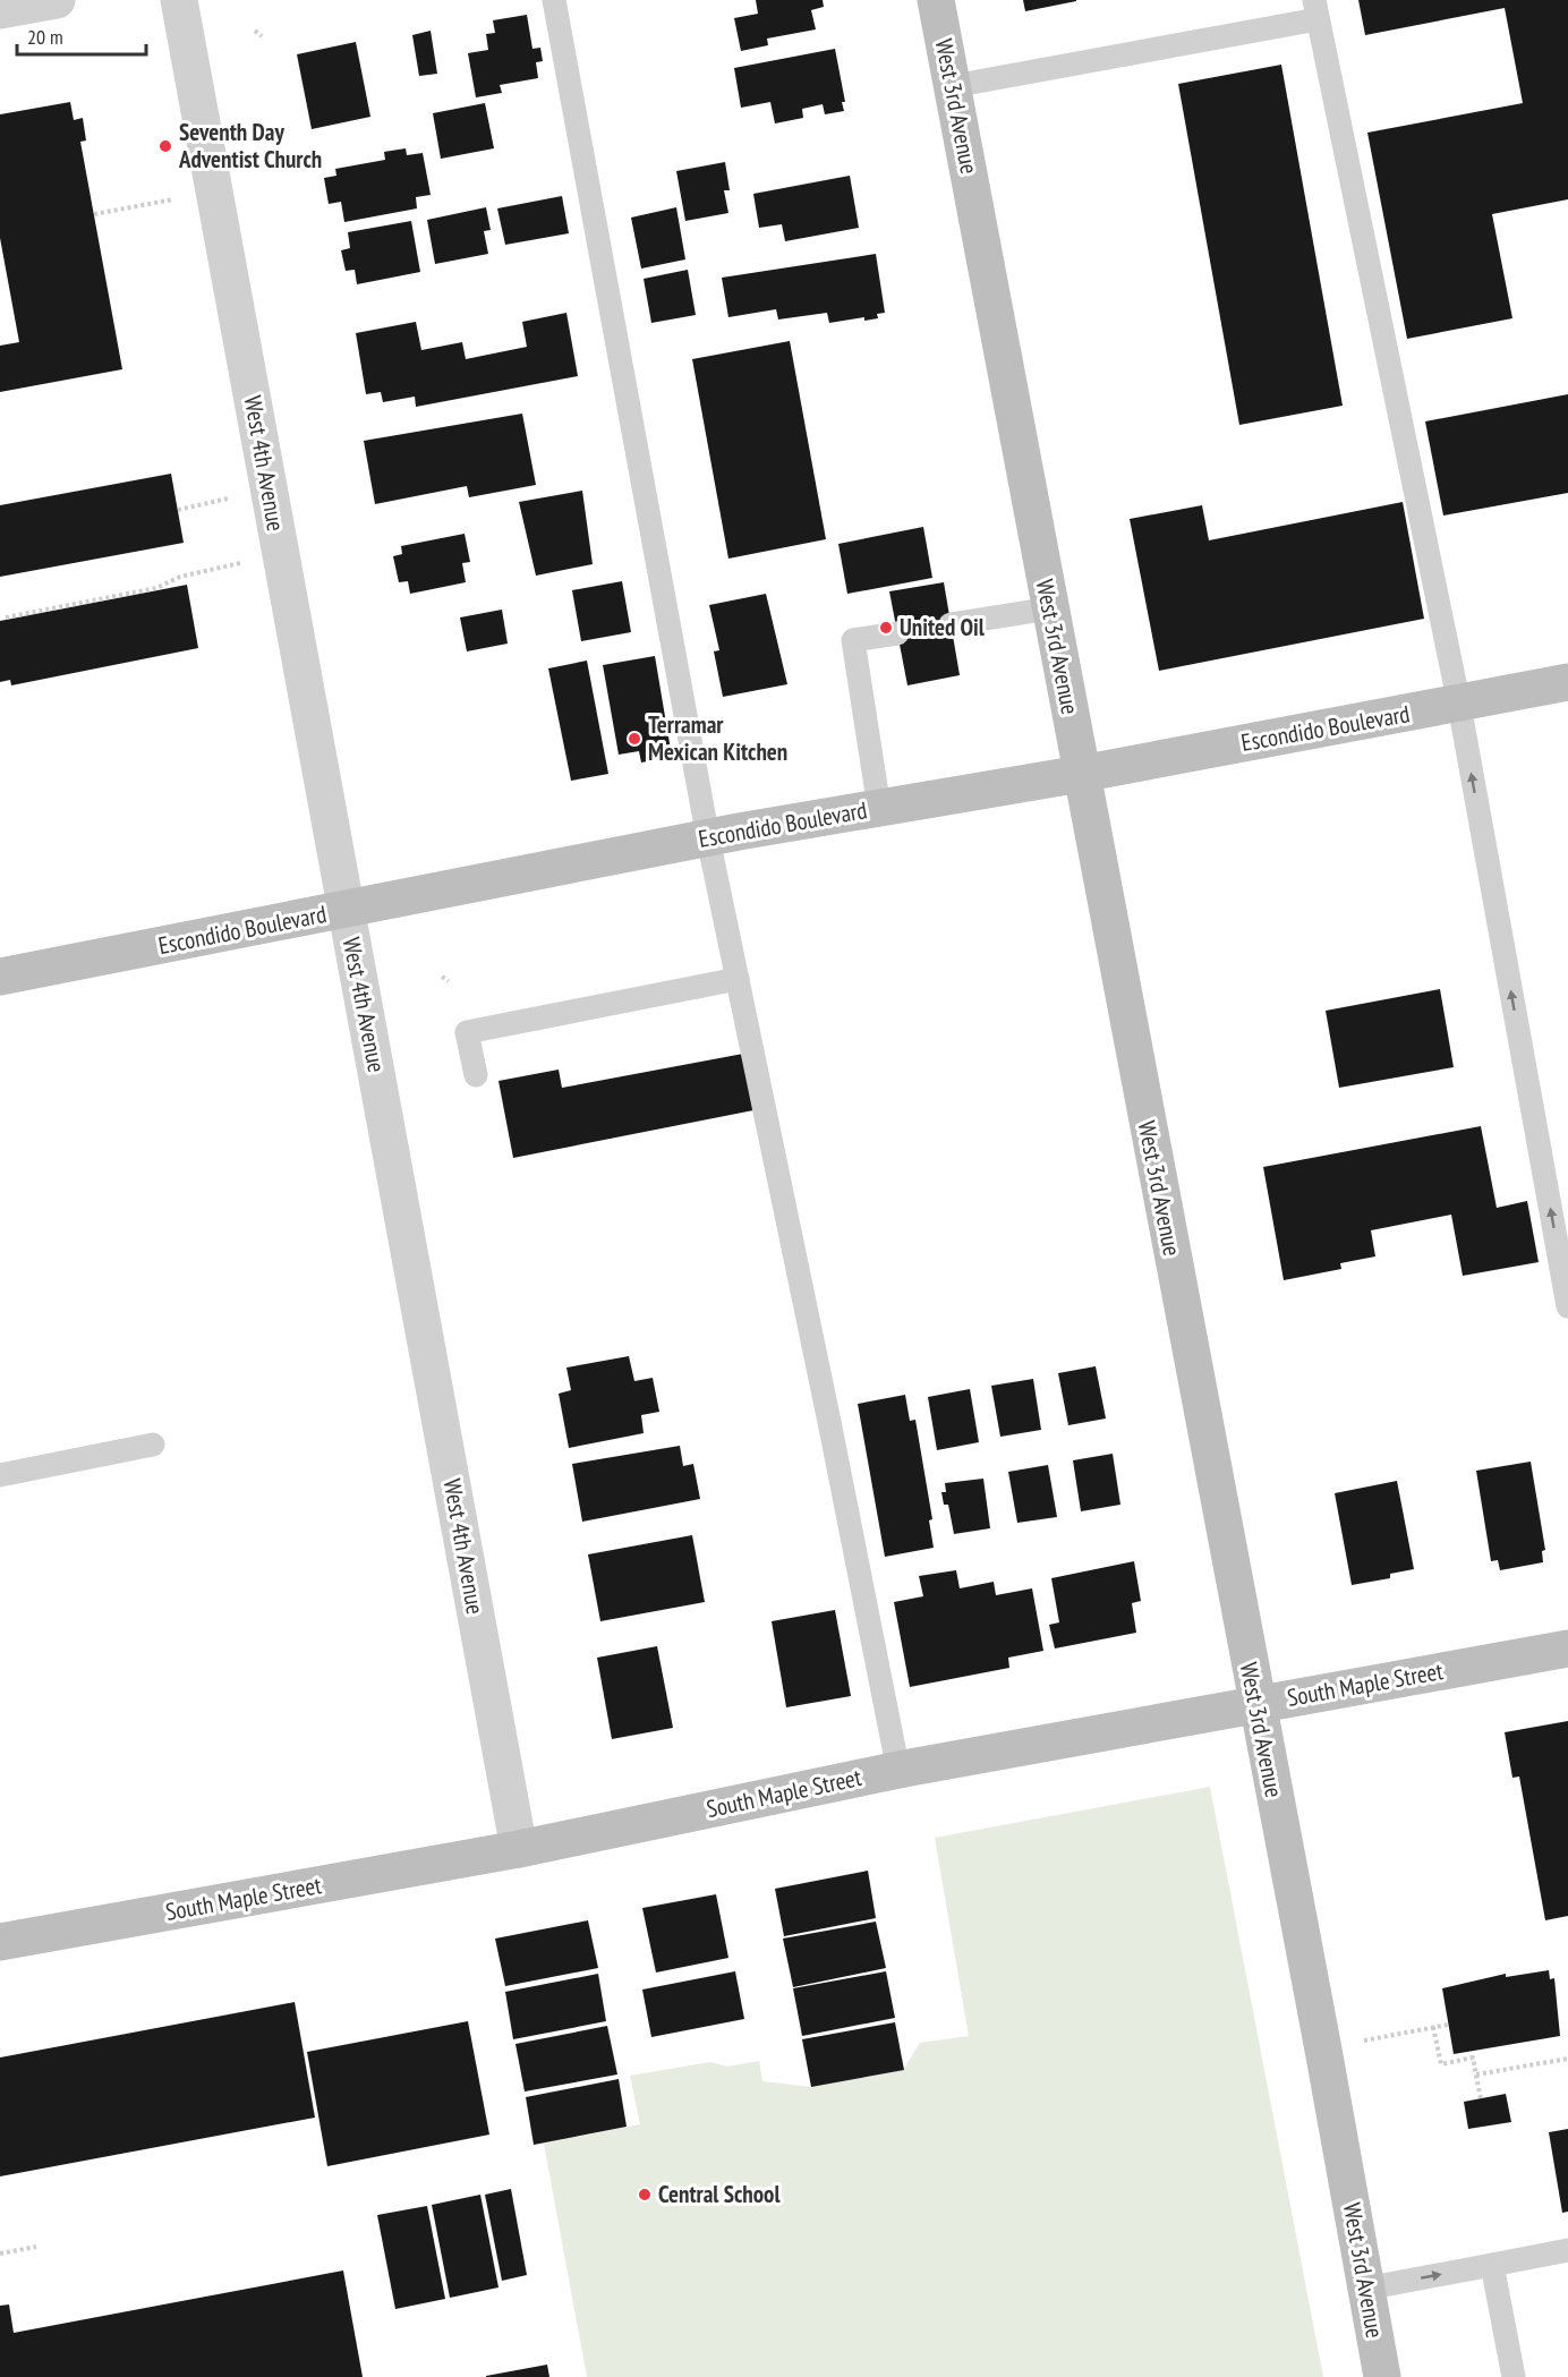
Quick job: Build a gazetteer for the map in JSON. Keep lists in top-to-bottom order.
{
  "streets": {
    "street": [
      "West 3rd Avenue",
      "West 4th Avenue",
      "Escondido Boulevard",
      "South Maple Street"
    ]
  },
  "crossings": [
    ["West 3rd Avenue", "Escondido Boulevard"],
    ["West 3rd Avenue", "South Maple Street"],
    ["West 4th Avenue", "Escondido Boulevard"],
    ["West 4th Avenue", "South Maple Street"]
  ],
  "places": [
    "Seventh Day Adventist Church",
    "United Oil",
    "Terramar Mexican Kitchen",
    "Central School"
  ],
  "scale_bar": "20 m"
}
